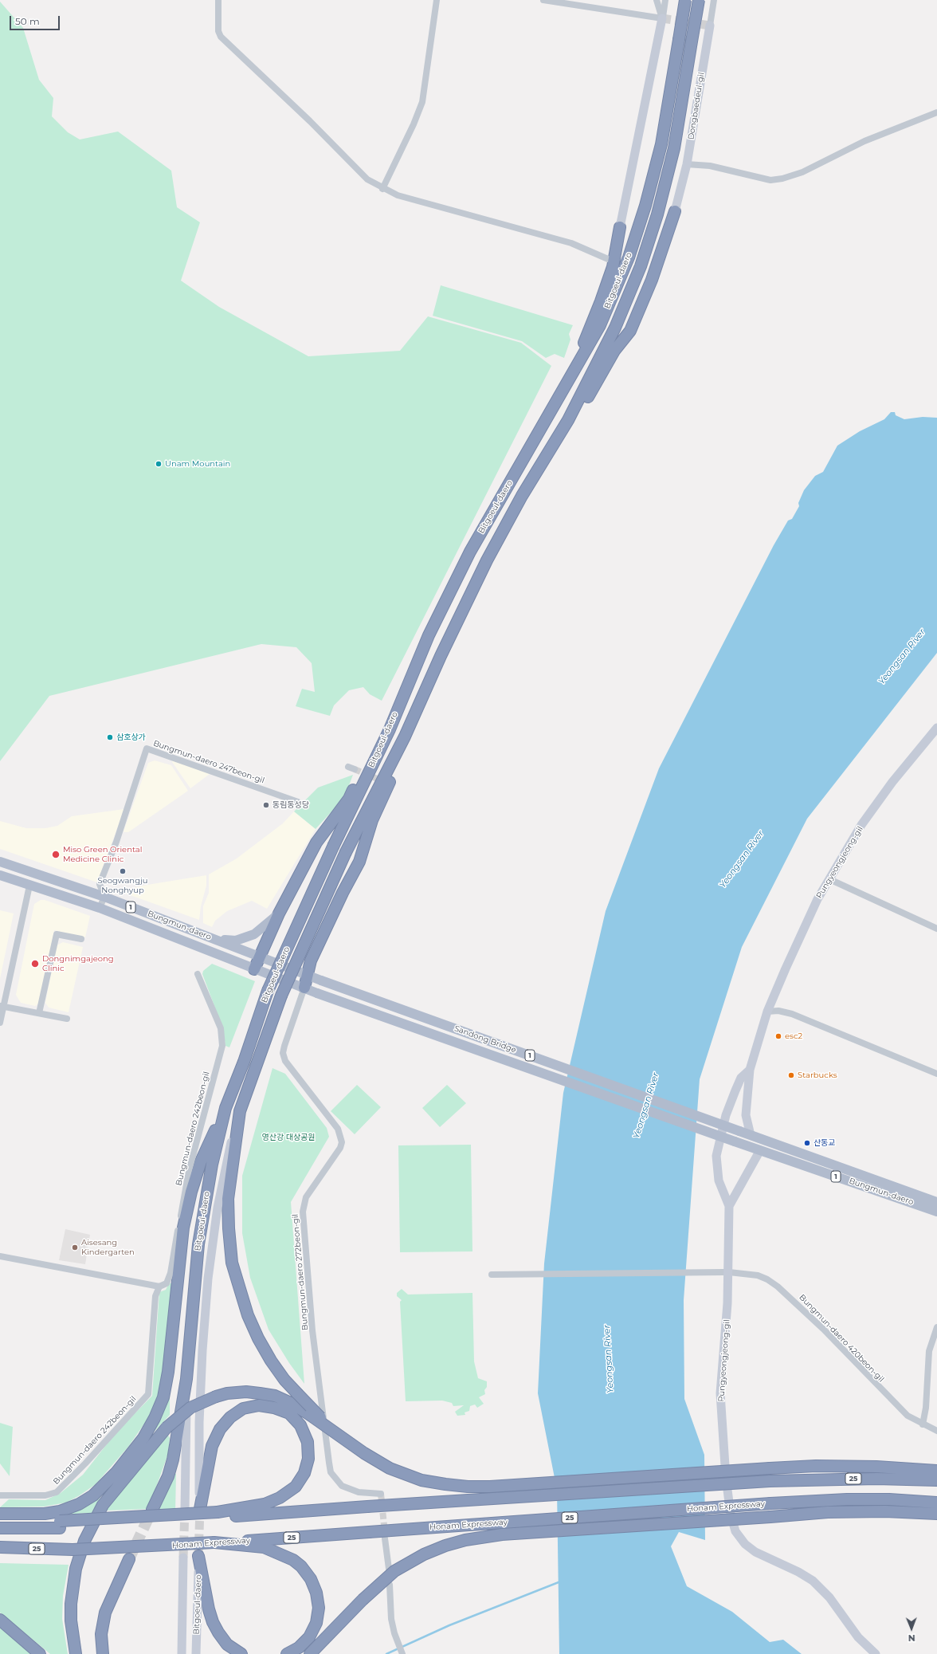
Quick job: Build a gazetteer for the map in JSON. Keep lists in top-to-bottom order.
{
  "streets": {
    "highway": ["Bitgoeul-daero", "25", "Honam Expressway"],
    "main road": ["1", "Bungmun-daero", "Sandong Bridge"],
    "street": [
      "Dongbaedeul-gil",
      "Bungmun-daero 247beon-gil",
      "Pungyeongjeong-gil",
      "Bungmun-daero 242beon-gil",
      "Bungmun-daero 272beon-gil",
      "Bungmun-daero 420beon-gil"
    ]
  },
  "crossings": [
    ["Bungmun-daero 247beon-gil", "Bungmun-daero"],
    ["Pungyeongjeong-gil", "Bungmun-daero 420beon-gil"],
    ["Bungmun-daero", "Sandong Bridge"],
    ["Bungmun-daero", "Bungmun-daero 272beon-gil"]
  ],
  "water": ["Yeongsan River"],
  "parks": ["영산강 대상공원"],
  "places": [
    "Unam Mountain",
    "삼호상가",
    "동림동성당",
    "Miso Green Oriental Medicine Clinic",
    "Seogwangju Nonghyup",
    "Dongnimgajeong Clinic",
    "esc2",
    "Starbucks",
    "산동교",
    "Aisesang Kindergarten"
  ],
  "scale_bar": "50 m",
  "north": "bottom"
}
